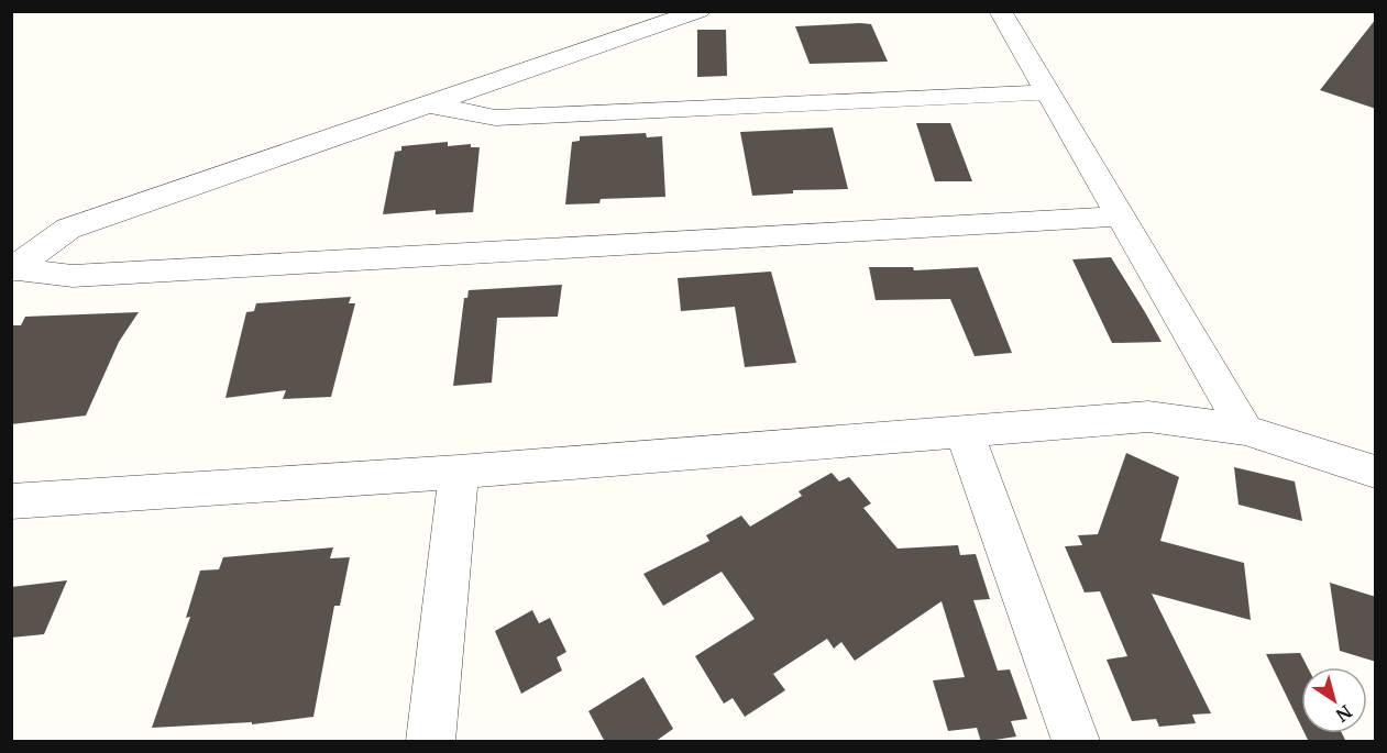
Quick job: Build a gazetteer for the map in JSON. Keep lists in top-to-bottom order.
{
  "north": "bottom right"
}
